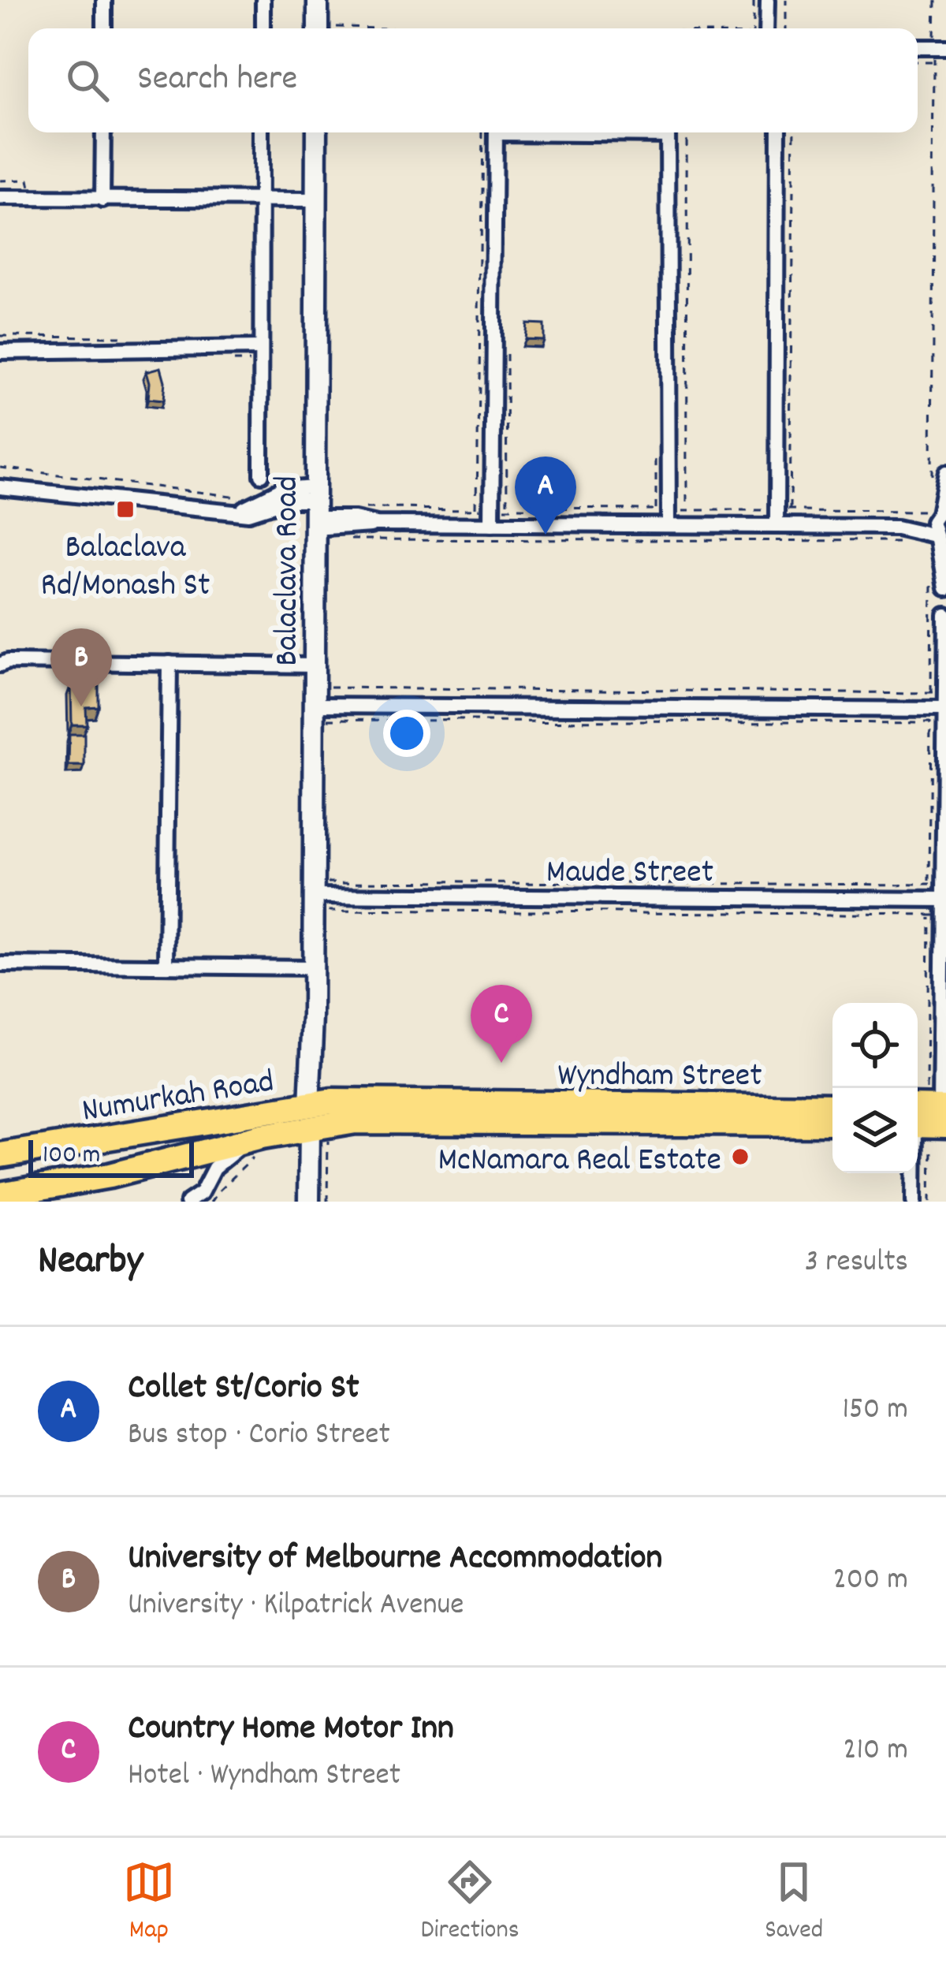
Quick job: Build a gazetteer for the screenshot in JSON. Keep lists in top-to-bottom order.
{
  "streets": {
    "highway": ["Wyndham Street", "Numurkah Road"],
    "main road": ["Balaclava Road"],
    "street": ["Maude Street"]
  },
  "crossings": [
    ["Balaclava Road", "Maude Street"],
    ["Balaclava Road", "Wyndham Street"],
    ["Balaclava Road", "Numurkah Road"],
    ["Wyndham Street", "Numurkah Road"]
  ],
  "places": {
    "transit": ["Balaclava Rd/Monash St"],
    "other": ["McNamara Real Estate"]
  },
  "scale_bar": "100 m",
  "page": {
    "search": "Search here",
    "pins": ["A", "B", "C"],
    "scale": "100 m",
    "heading": ["Nearby", "3 results"],
    "list": [
      {
        "mark": "A",
        "name": "Collet St/Corio St",
        "note": "Bus stop · Corio Street",
        "value": "150 m"
      },
      {
        "mark": "B",
        "name": "University of Melbourne Accommodation",
        "note": "University · Kilpatrick Avenue",
        "value": "200 m"
      },
      {
        "mark": "C",
        "name": "Country Home Motor Inn",
        "note": "Hotel · Wyndham Street",
        "value": "210 m"
      }
    ],
    "nav": ["Map", "Directions", "Saved"]
  }
}
